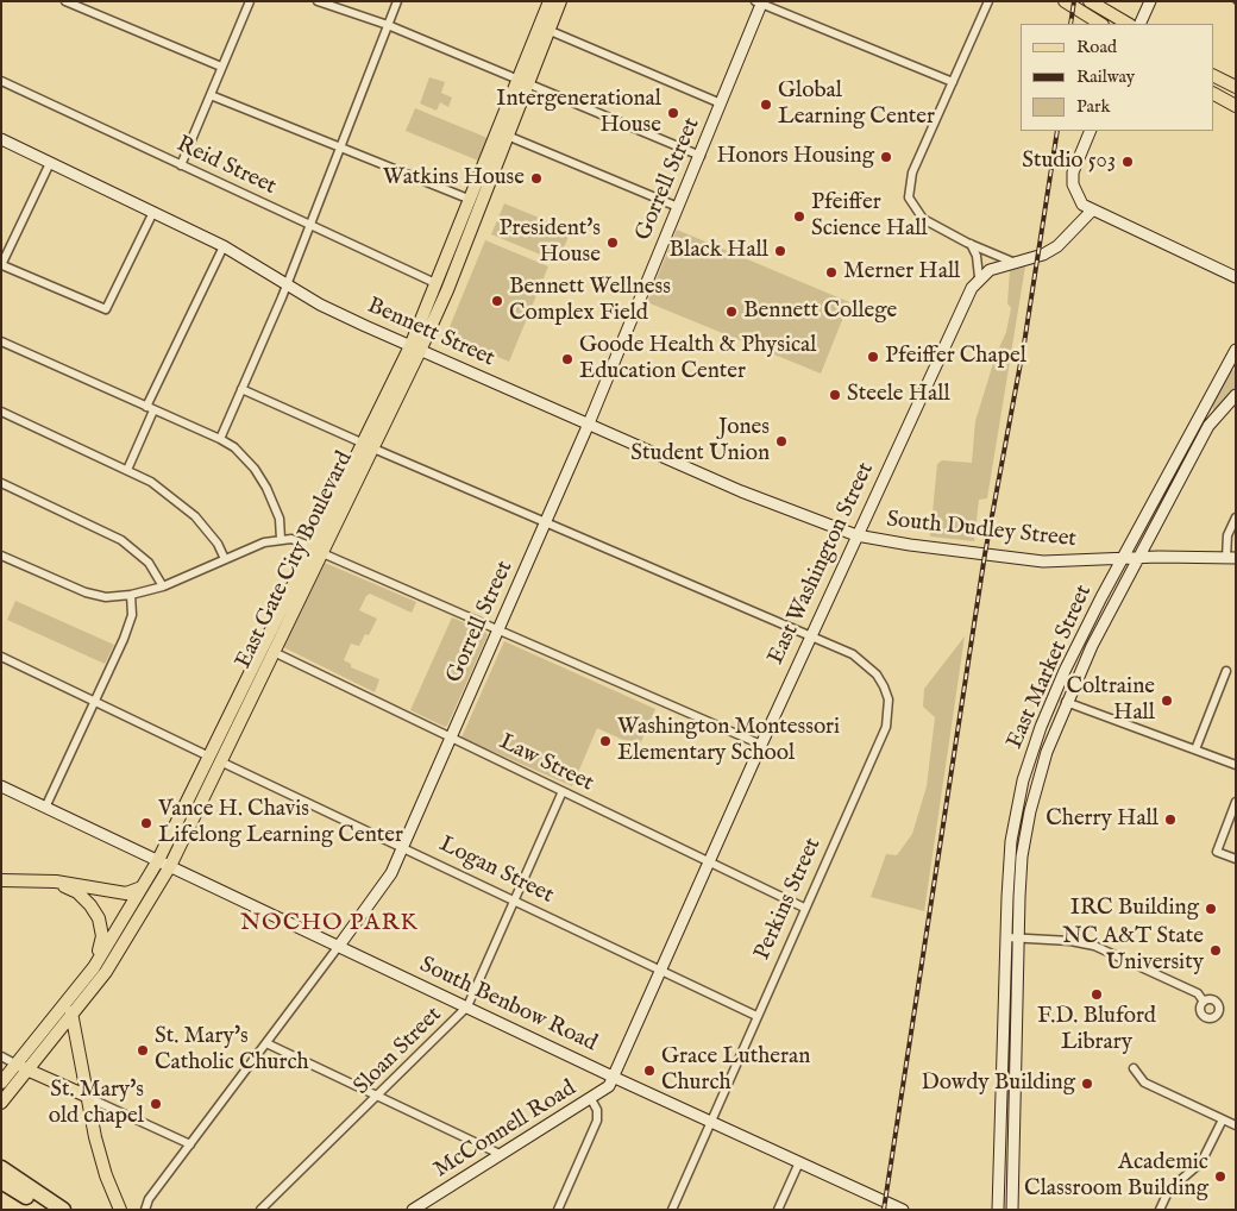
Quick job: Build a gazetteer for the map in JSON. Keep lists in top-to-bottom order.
{
  "streets": {
    "main road": ["East Gate City Boulevard"],
    "street": [
      "Reid Street",
      "Gorrell Street",
      "Bennett Street",
      "South Dudley Street",
      "East Washington Street",
      "East Market Street",
      "Law Street",
      "Logan Street",
      "Perkins Street",
      "South Benbow Road",
      "Sloan Street",
      "McConnell Road"
    ]
  },
  "crossings": [
    ["Reid Street", "East Gate City Boulevard"],
    ["Gorrell Street", "Bennett Street"],
    ["Gorrell Street", "Law Street"],
    ["Gorrell Street", "Logan Street"],
    ["Gorrell Street", "Perkins Street"],
    ["Gorrell Street", "South Benbow Road"],
    ["Bennett Street", "South Dudley Street"],
    ["Bennett Street", "East Gate City Boulevard"],
    ["Bennett Street", "East Washington Street"],
    ["South Dudley Street", "East Washington Street"],
    ["South Dudley Street", "East Market Street"],
    ["East Gate City Boulevard", "Law Street"],
    ["East Gate City Boulevard", "Logan Street"],
    ["East Gate City Boulevard", "Perkins Street"],
    ["East Gate City Boulevard", "South Benbow Road"],
    ["East Washington Street", "Law Street"],
    ["East Washington Street", "Logan Street"],
    ["East Washington Street", "Perkins Street"],
    ["East Washington Street", "South Benbow Road"],
    ["East Washington Street", "McConnell Road"],
    ["Law Street", "Perkins Street"],
    ["Law Street", "Sloan Street"],
    ["Logan Street", "Perkins Street"],
    ["Logan Street", "Sloan Street"],
    ["Perkins Street", "South Benbow Road"],
    ["South Benbow Road", "Sloan Street"],
    ["South Benbow Road", "McConnell Road"]
  ],
  "districts": ["NOCHO PARK"],
  "places": [
    "Global Learning Center",
    "Intergenerational House",
    "Honors Housing",
    "Studio 503",
    "Watkins House",
    "Pfeiffer Science Hall",
    "President's House",
    "Black Hall",
    "Merner Hall",
    "Bennett Wellness Complex Field",
    "Bennett College",
    "Pfeiffer Chapel",
    "Goode Health & Physical Education Center",
    "Steele Hall",
    "Jones Student Union",
    "Coltraine Hall",
    "Washington Montessori Elementary School",
    "Cherry Hall",
    "Vance H. Chavis Lifelong Learning Center",
    "IRC Building",
    "NC A&T State University",
    "F.D. Bluford Library",
    "St. Mary's Catholic Church",
    "Grace Lutheran Church",
    "Dowdy Building",
    "St. Mary's old chapel",
    "Academic Classroom Building"
  ],
  "legend": ["Road", "Railway", "Park"]
}
